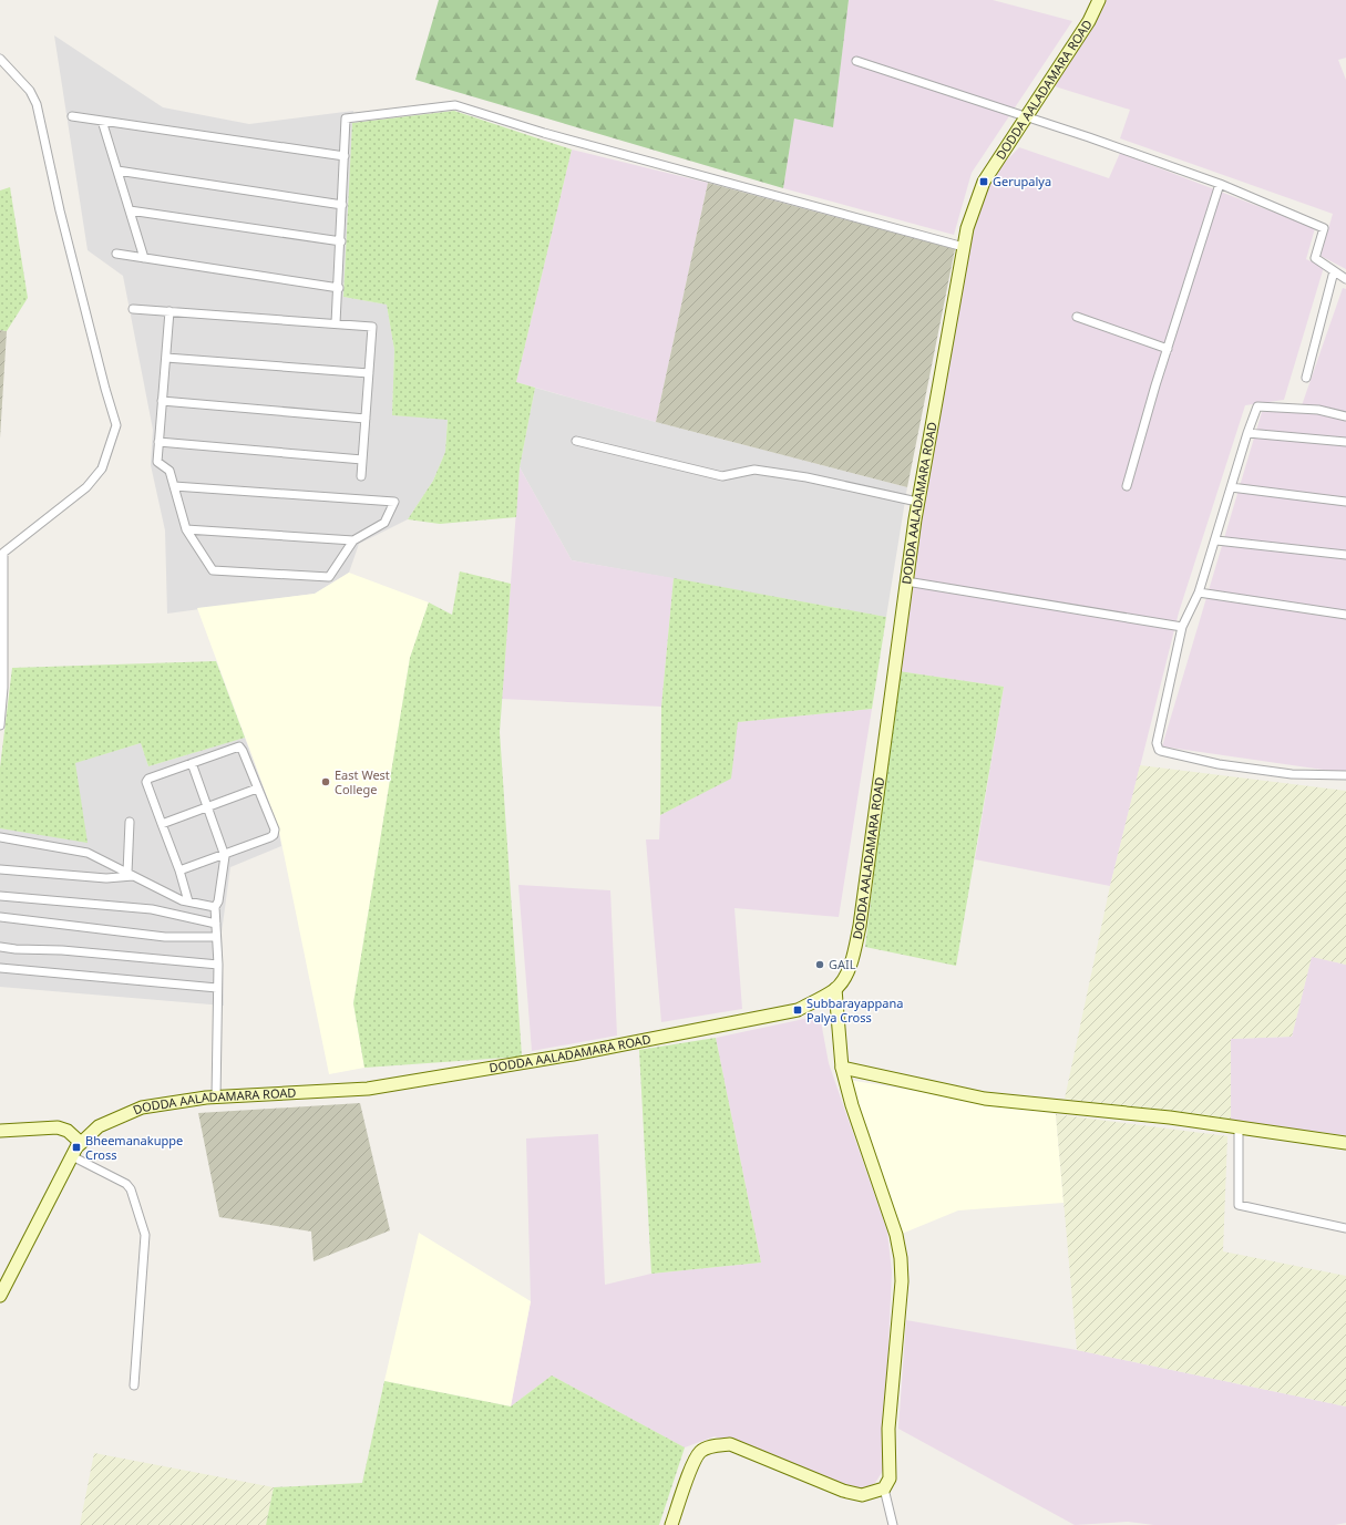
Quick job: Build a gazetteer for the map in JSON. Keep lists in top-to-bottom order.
{
  "streets": {
    "main road": ["DODDA AALADAMARA ROAD"]
  },
  "places": {
    "transit": ["Gerupalya", "Subbarayappana Palya Cross", "Bheemanakuppe Cross"],
    "other": ["East West College", "GAIL"]
  }
}
